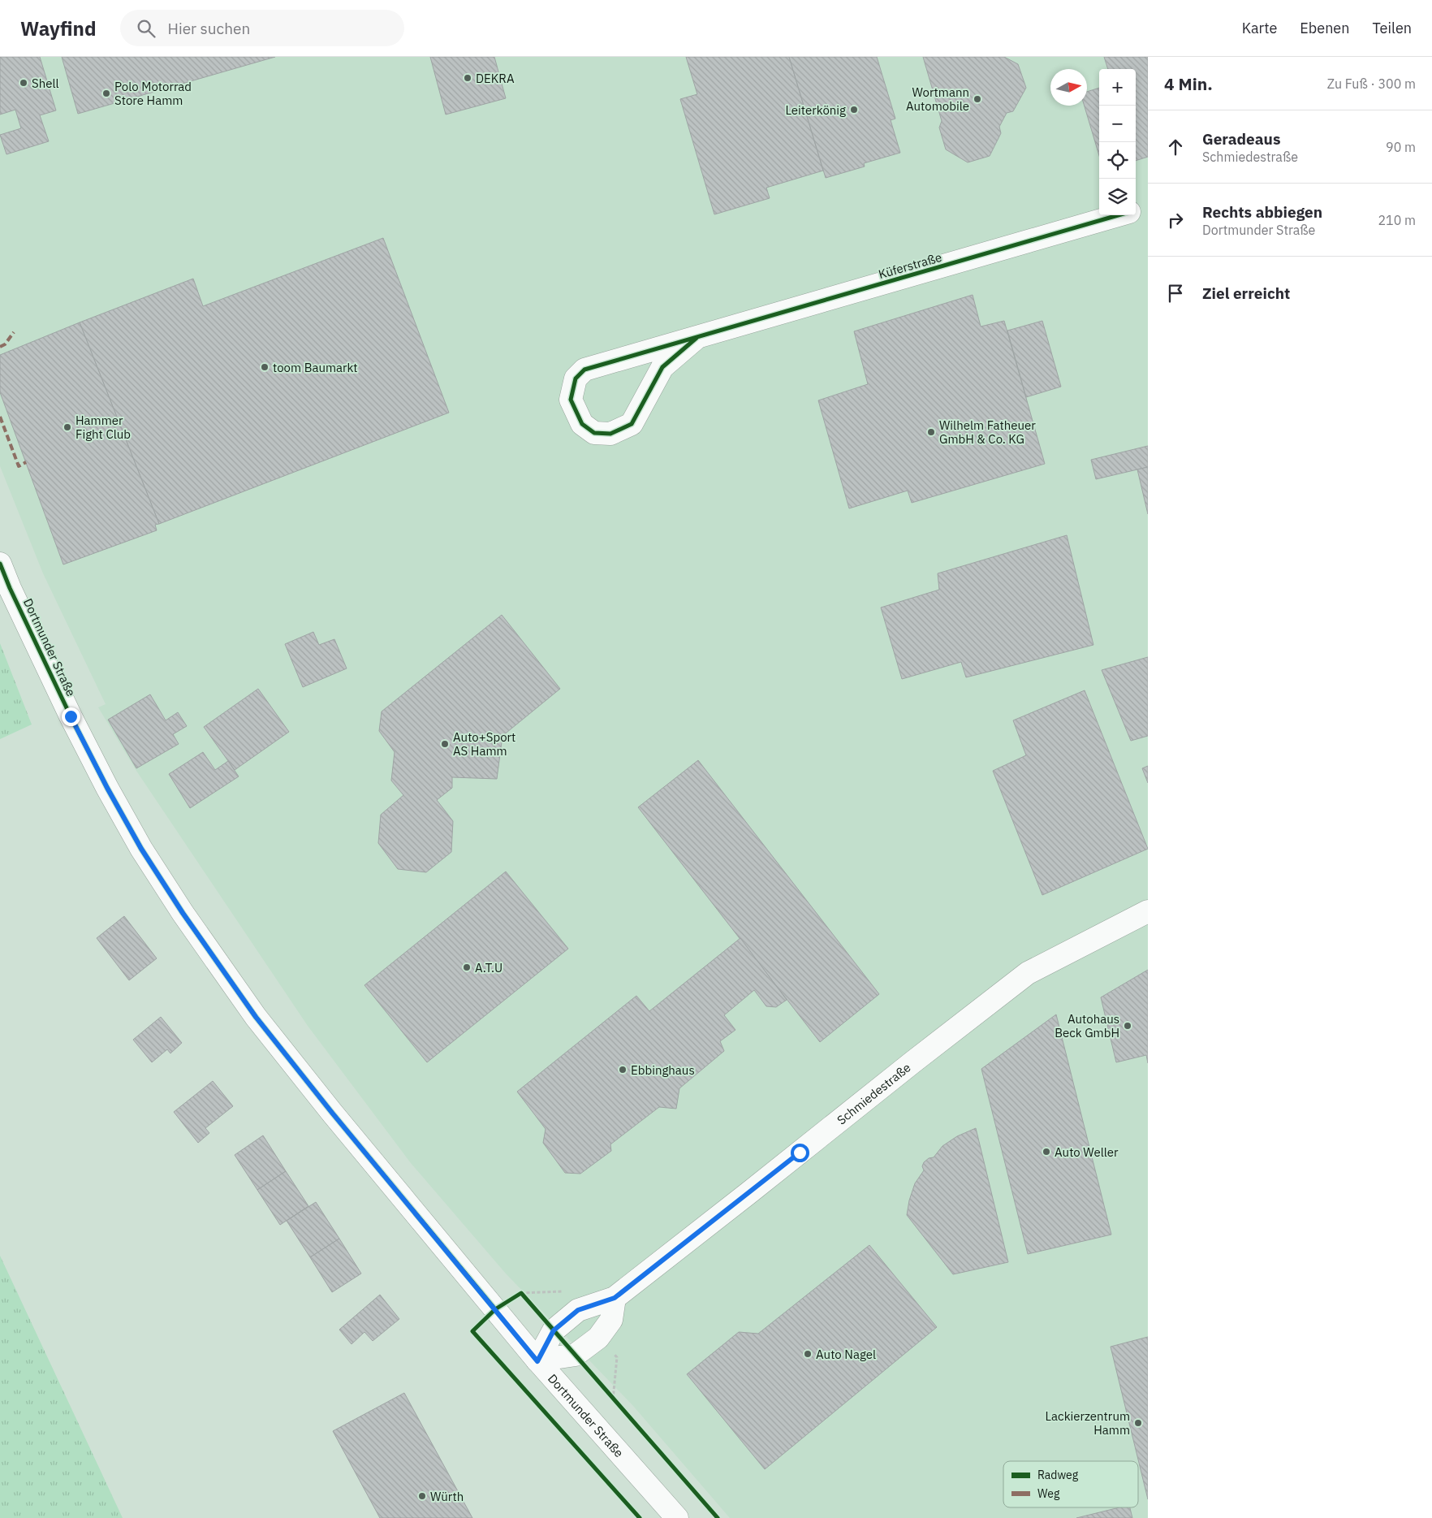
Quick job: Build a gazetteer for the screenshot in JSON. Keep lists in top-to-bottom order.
{
  "streets": {
    "street": ["Küferstraße", "Dortmunder Straße", "Schmiedestraße"]
  },
  "crossings": [
    ["Dortmunder Straße", "Schmiedestraße"]
  ],
  "places": [
    "DEKRA",
    "Shell",
    "Polo Motorrad Store Hamm",
    "Wortmann Automobile",
    "Leiterkönig",
    "toom Baumarkt",
    "Hammer Fight Club",
    "Wilhelm Fatheuer GmbH & Co. KG",
    "Auto+Sport AS Hamm",
    "A.T.U",
    "Autohaus Beck GmbH",
    "Ebbinghaus",
    "Auto Weller",
    "Auto Nagel",
    "Lackierzentrum Hamm",
    "Würth"
  ],
  "legend": ["Radweg", "Weg"],
  "north": "right",
  "page": {
    "header": "Wayfind",
    "search": "Hier suchen",
    "nav": ["Karte", "Ebenen", "Teilen"],
    "heading": ["4 Min.", "Zu Fuß · 300 m"],
    "map_buttons": ["+", "−"],
    "list": [
      ["Geradeaus", "Schmiedestraße", "90 m"],
      ["Rechts abbiegen", "Dortmunder Straße", "210 m"],
      "Ziel erreicht"
    ]
  }
}
